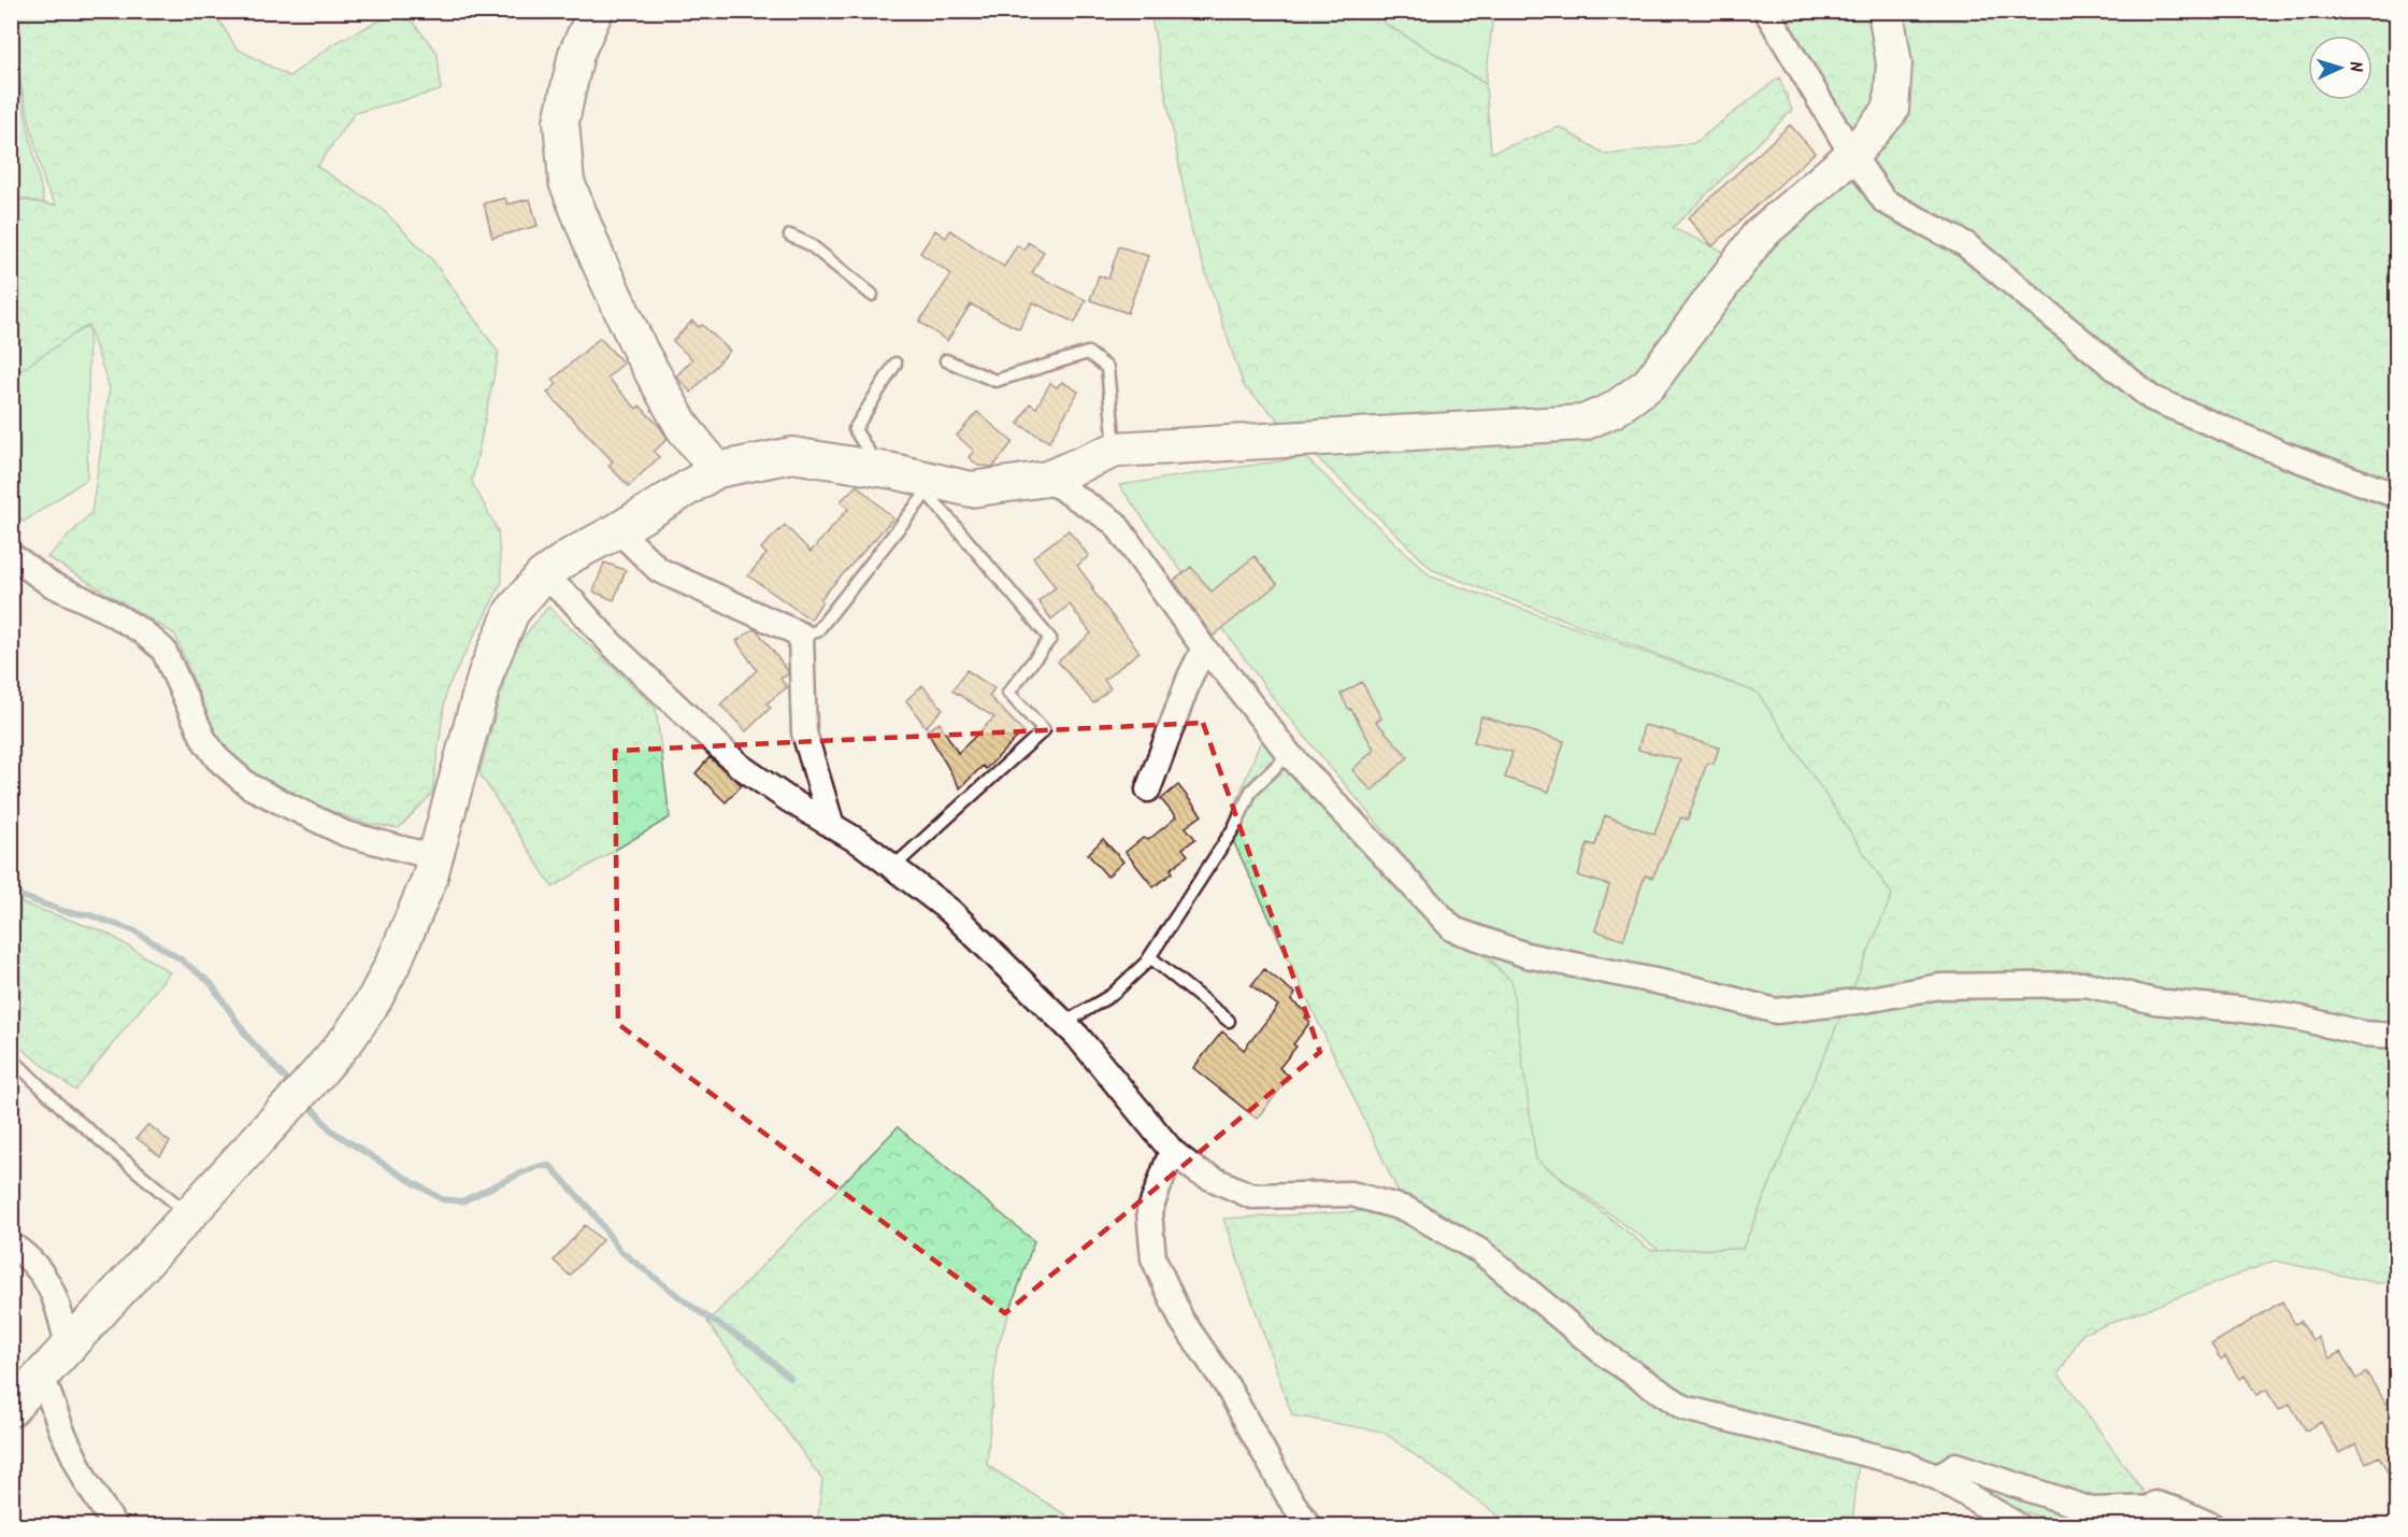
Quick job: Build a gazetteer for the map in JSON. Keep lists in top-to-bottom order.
{
  "north": "right"
}
